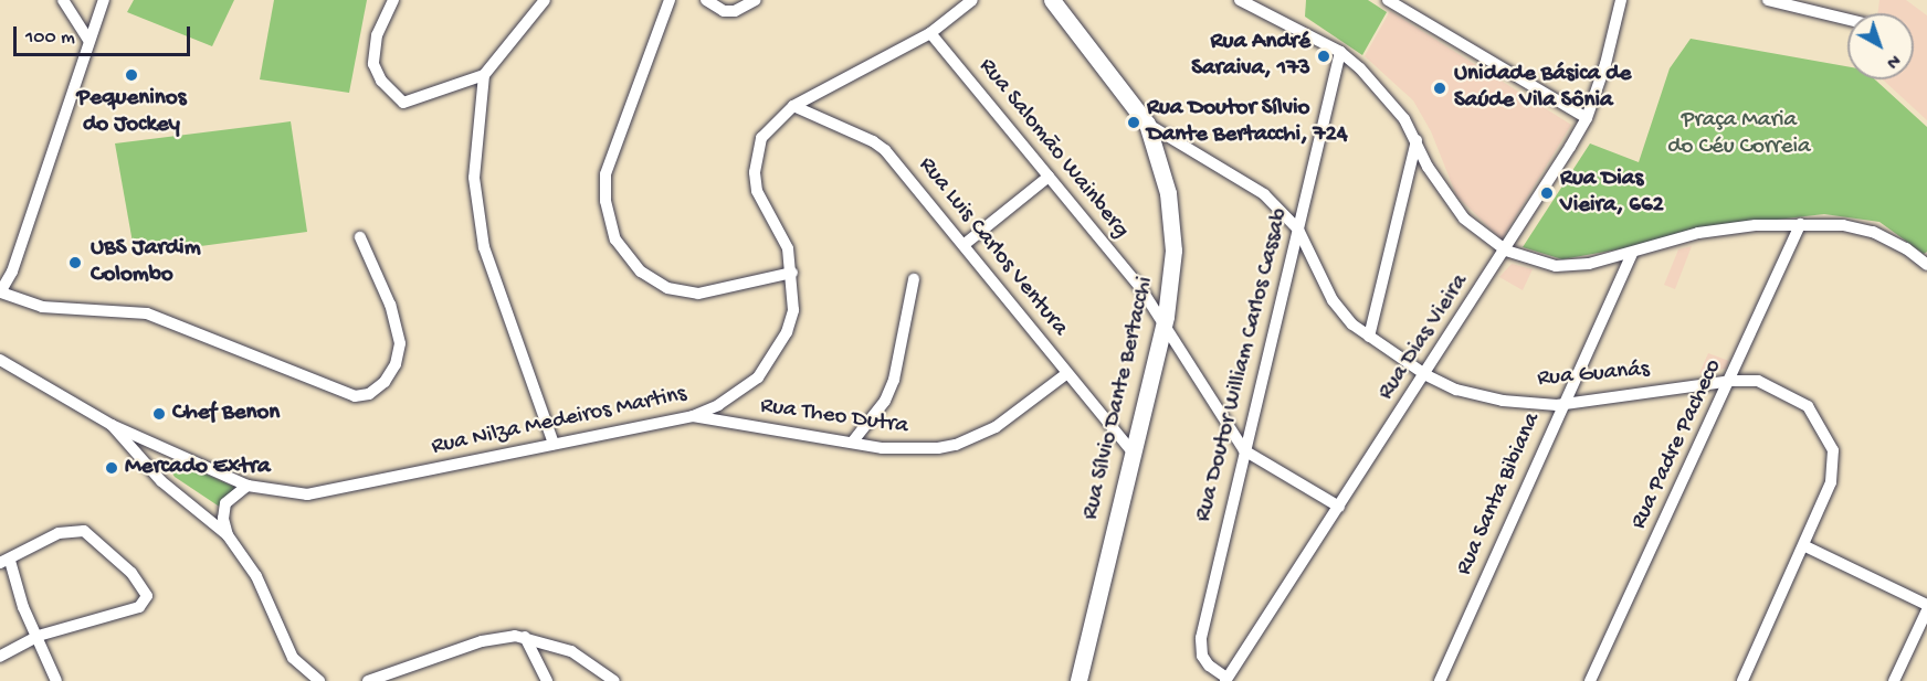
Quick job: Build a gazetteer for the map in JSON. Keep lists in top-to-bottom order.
{
  "streets": {
    "street": [
      "Rua Salomão Wainberg",
      "Rua Luis Carlos Ventura",
      "Rua Dias Vieira",
      "Rua Doutor William Carlos Cassab",
      "Rua Guanás",
      "Rua Sílvio Dante Bertacchi",
      "Rua Theo Dutra",
      "Rua Nilza Medeiros Martins",
      "Rua Padre Pacheco",
      "Rua Santa Bibiana"
    ]
  },
  "crossings": [
    ["Rua Salomão Wainberg", "Rua Doutor William Carlos Cassab"],
    ["Rua Salomão Wainberg", "Rua Sílvio Dante Bertacchi"],
    ["Rua Salomão Wainberg", "Rua Nilza Medeiros Martins"],
    ["Rua Luis Carlos Ventura", "Rua Sílvio Dante Bertacchi"],
    ["Rua Luis Carlos Ventura", "Rua Theo Dutra"],
    ["Rua Luis Carlos Ventura", "Rua Nilza Medeiros Martins"],
    ["Rua Dias Vieira", "Rua Doutor William Carlos Cassab"],
    ["Rua Dias Vieira", "Rua Guanás"],
    ["Rua Doutor William Carlos Cassab", "Rua Guanás"],
    ["Rua Guanás", "Rua Sílvio Dante Bertacchi"],
    ["Rua Guanás", "Rua Padre Pacheco"],
    ["Rua Guanás", "Rua Santa Bibiana"],
    ["Rua Theo Dutra", "Rua Nilza Medeiros Martins"]
  ],
  "parks": ["Praça Maria do Céu Correia"],
  "places": [
    "Rua André Saraiva, 173",
    "Pequeninos do Jockey",
    "Unidade Básica de Saúde Vila Sônia",
    "Rua Doutor Sílvio Dante Bertacchi, 724",
    "Rua Dias Vieira, 662",
    "UBS Jardim Colombo",
    "Chef Benon",
    "Mercado Extra"
  ],
  "scale_bar": "100 m",
  "north": "bottom right"
}
